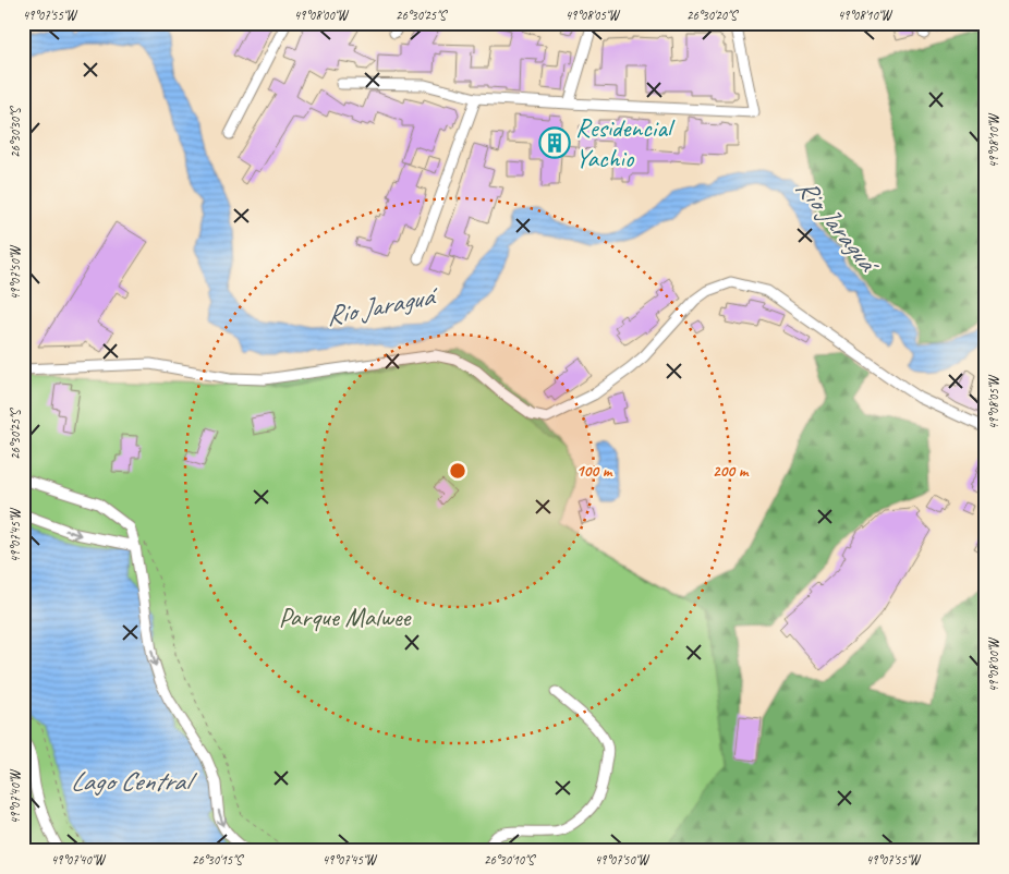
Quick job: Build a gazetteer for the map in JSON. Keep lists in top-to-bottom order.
{
  "water": ["Rio Jaraguá", "Lago Central"],
  "parks": ["Parque Malwee"],
  "places": {
    "building": ["Residencial Yachio"]
  },
  "coordinates": [
    "49°07'55\"W",
    "49°08'00\"W",
    "26°30'25\"S",
    "49°08'05\"W",
    "26°30'20\"S",
    "49°08'10\"W",
    "26°30'30\"S",
    "49°07'50\"W",
    "49°07'45\"W",
    "49°07'40\"W",
    "26°30'15\"S",
    "26°30'10\"S"
  ],
  "rings": ["100 m", "200 m"]
}
